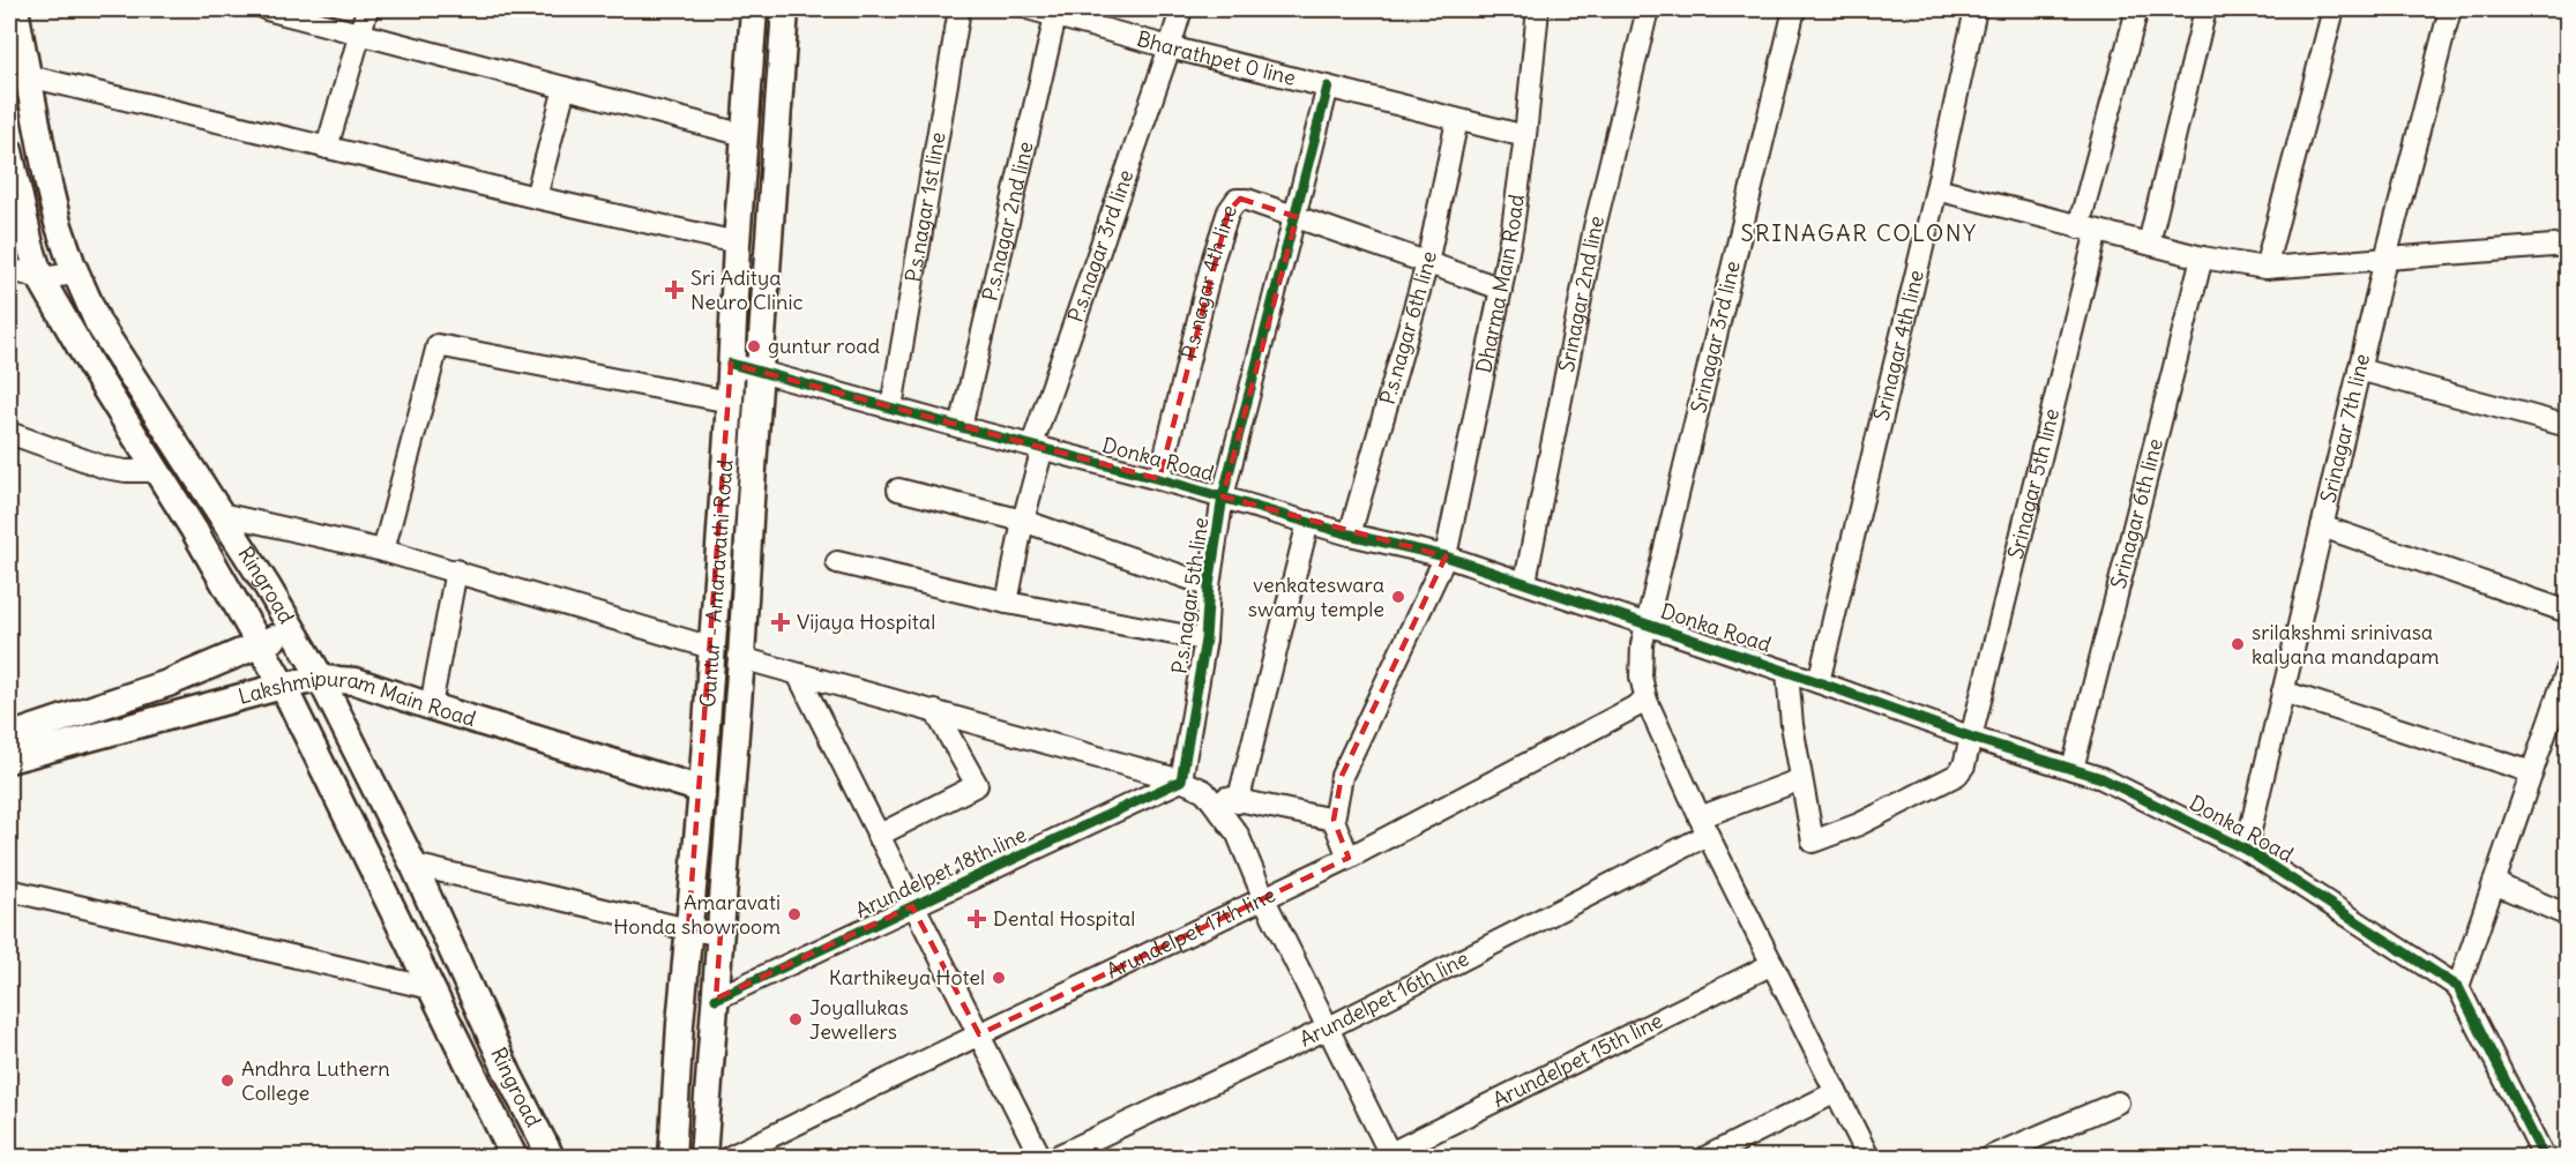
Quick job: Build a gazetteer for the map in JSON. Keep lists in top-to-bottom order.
{
  "streets": {
    "main road": ["Guntur - Amaravathi Road", "Ringroad", "Lakshmipuram Main Road"],
    "street": [
      "Bharathpet 0 line",
      "P.s.nagar 1st line",
      "P.s.nagar 2nd line",
      "P.s.nagar 3rd line",
      "P.s.nagar 4th line",
      "Dharma Main Road",
      "Srinagar 2nd line",
      "P.s.nagar 6th line",
      "Srinagar 3rd line",
      "Srinagar 4th line",
      "Srinagar 7th line",
      "Donka Road",
      "Srinagar 5th line",
      "Srinagar 6th line",
      "P.s.nagar 5th line",
      "Arundelpet 18th line",
      "Arundelpet 17th line",
      "Arundelpet 16th line",
      "Arundelpet 15th line"
    ]
  },
  "crossings": [
    ["Bharathpet 0 line", "P.s.nagar 2nd line"],
    ["Bharathpet 0 line", "P.s.nagar 3rd line"],
    ["Bharathpet 0 line", "Dharma Main Road"],
    ["Bharathpet 0 line", "P.s.nagar 6th line"],
    ["Bharathpet 0 line", "P.s.nagar 5th line"],
    ["P.s.nagar 1st line", "Donka Road"],
    ["P.s.nagar 2nd line", "Donka Road"],
    ["P.s.nagar 3rd line", "Donka Road"],
    ["P.s.nagar 4th line", "Dharma Main Road"],
    ["P.s.nagar 4th line", "P.s.nagar 6th line"],
    ["P.s.nagar 4th line", "Donka Road"],
    ["P.s.nagar 4th line", "P.s.nagar 5th line"],
    ["Dharma Main Road", "Donka Road"],
    ["Srinagar 2nd line", "Donka Road"],
    ["P.s.nagar 6th line", "Donka Road"],
    ["Srinagar 3rd line", "Donka Road"],
    ["Srinagar 3rd line", "Arundelpet 17th line"],
    ["Srinagar 3rd line", "Arundelpet 16th line"],
    ["Srinagar 3rd line", "Arundelpet 15th line"],
    ["Srinagar 4th line", "Donka Road"],
    ["Srinagar 7th line", "Donka Road"],
    ["Donka Road", "Srinagar 5th line"],
    ["Donka Road", "Srinagar 6th line"],
    ["Donka Road", "Guntur - Amaravathi Road"],
    ["Donka Road", "P.s.nagar 5th line"],
    ["Srinagar 5th line", "Arundelpet 16th line"],
    ["Guntur - Amaravathi Road", "Lakshmipuram Main Road"],
    ["Guntur - Amaravathi Road", "Arundelpet 18th line"],
    ["Ringroad", "Lakshmipuram Main Road"],
    ["P.s.nagar 5th line", "Arundelpet 18th line"]
  ],
  "districts": ["SRINAGAR COLONY"],
  "places": {
    "health": ["Sri Aditya Neuro Clinic", "Vijaya Hospital", "Dental Hospital"],
    "other": [
      "guntur road",
      "venkateswara swamy temple",
      "srilakshmi srinivasa kalyana mandapam",
      "Amaravati Honda showroom",
      "Karthikeya Hotel",
      "Joyallukas Jewellers",
      "Andhra Luthern College"
    ]
  }
}
